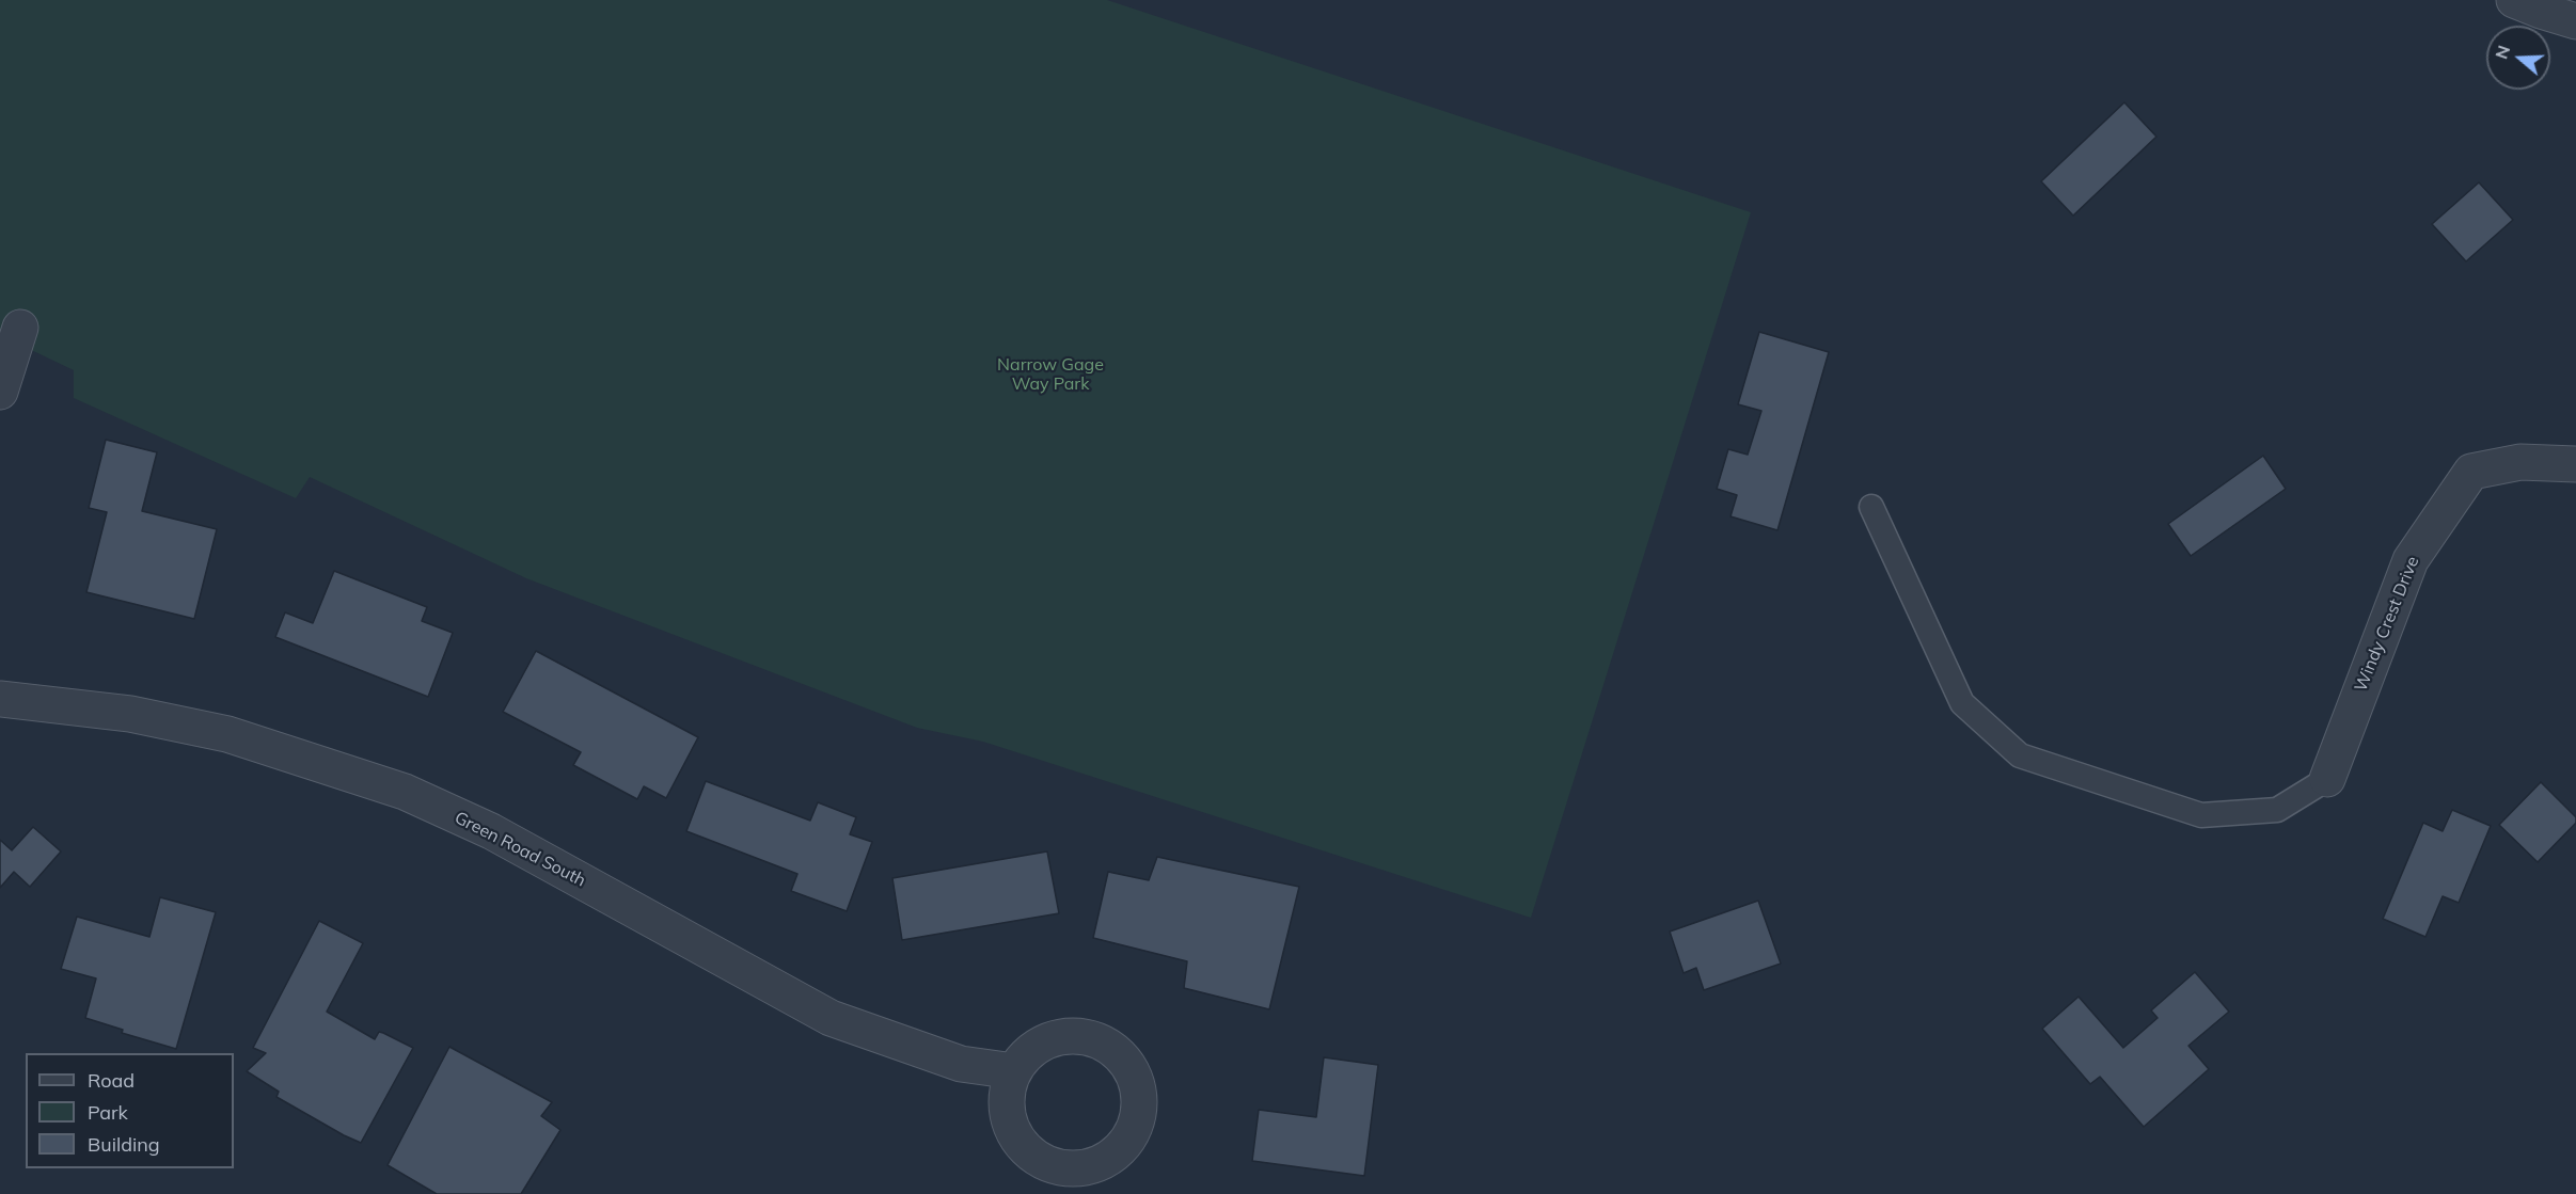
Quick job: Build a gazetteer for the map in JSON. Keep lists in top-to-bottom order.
{
  "streets": {
    "street": ["Windy Crest Drive", "Green Road South"]
  },
  "parks": ["Narrow Gage Way Park"],
  "legend": ["Road", "Park", "Building"],
  "north": "left"
}
